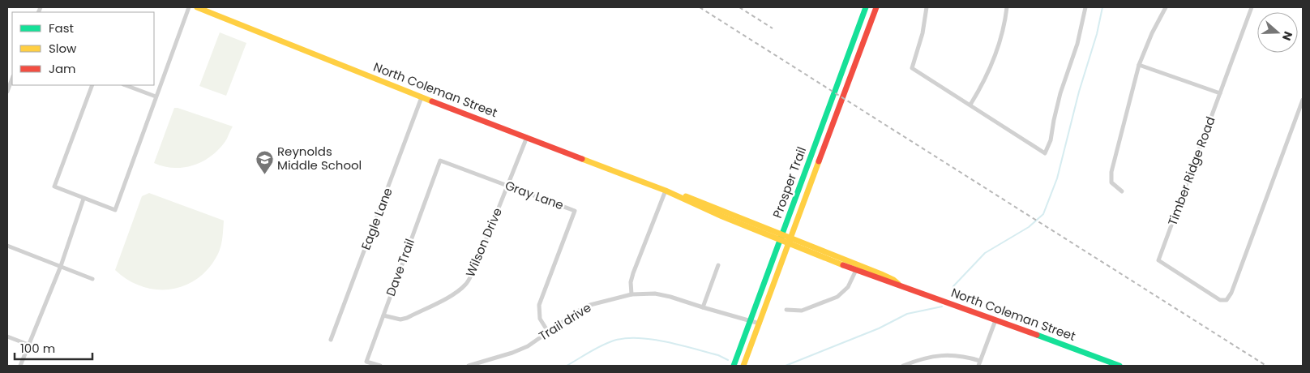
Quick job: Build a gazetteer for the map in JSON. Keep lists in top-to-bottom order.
{
  "streets": {
    "street": [
      "North Coleman Street",
      "Timber Ridge Road",
      "Prosper Trail",
      "Gray Lane",
      "Eagle Lane",
      "Wilson Drive",
      "Dave Trail",
      "Trail drive"
    ]
  },
  "crossings": [
    ["North Coleman Street", "Prosper Trail"],
    ["North Coleman Street", "Eagle Lane"],
    ["North Coleman Street", "Wilson Drive"],
    ["Prosper Trail", "Trail drive"],
    ["Gray Lane", "Wilson Drive"],
    ["Gray Lane", "Dave Trail"],
    ["Gray Lane", "Trail drive"],
    ["Wilson Drive", "Dave Trail"]
  ],
  "places": {
    "school or university": ["Reynolds Middle School"]
  },
  "legend": ["Fast", "Slow", "Jam"],
  "scale_bar": "100 m",
  "north": "right"
}
